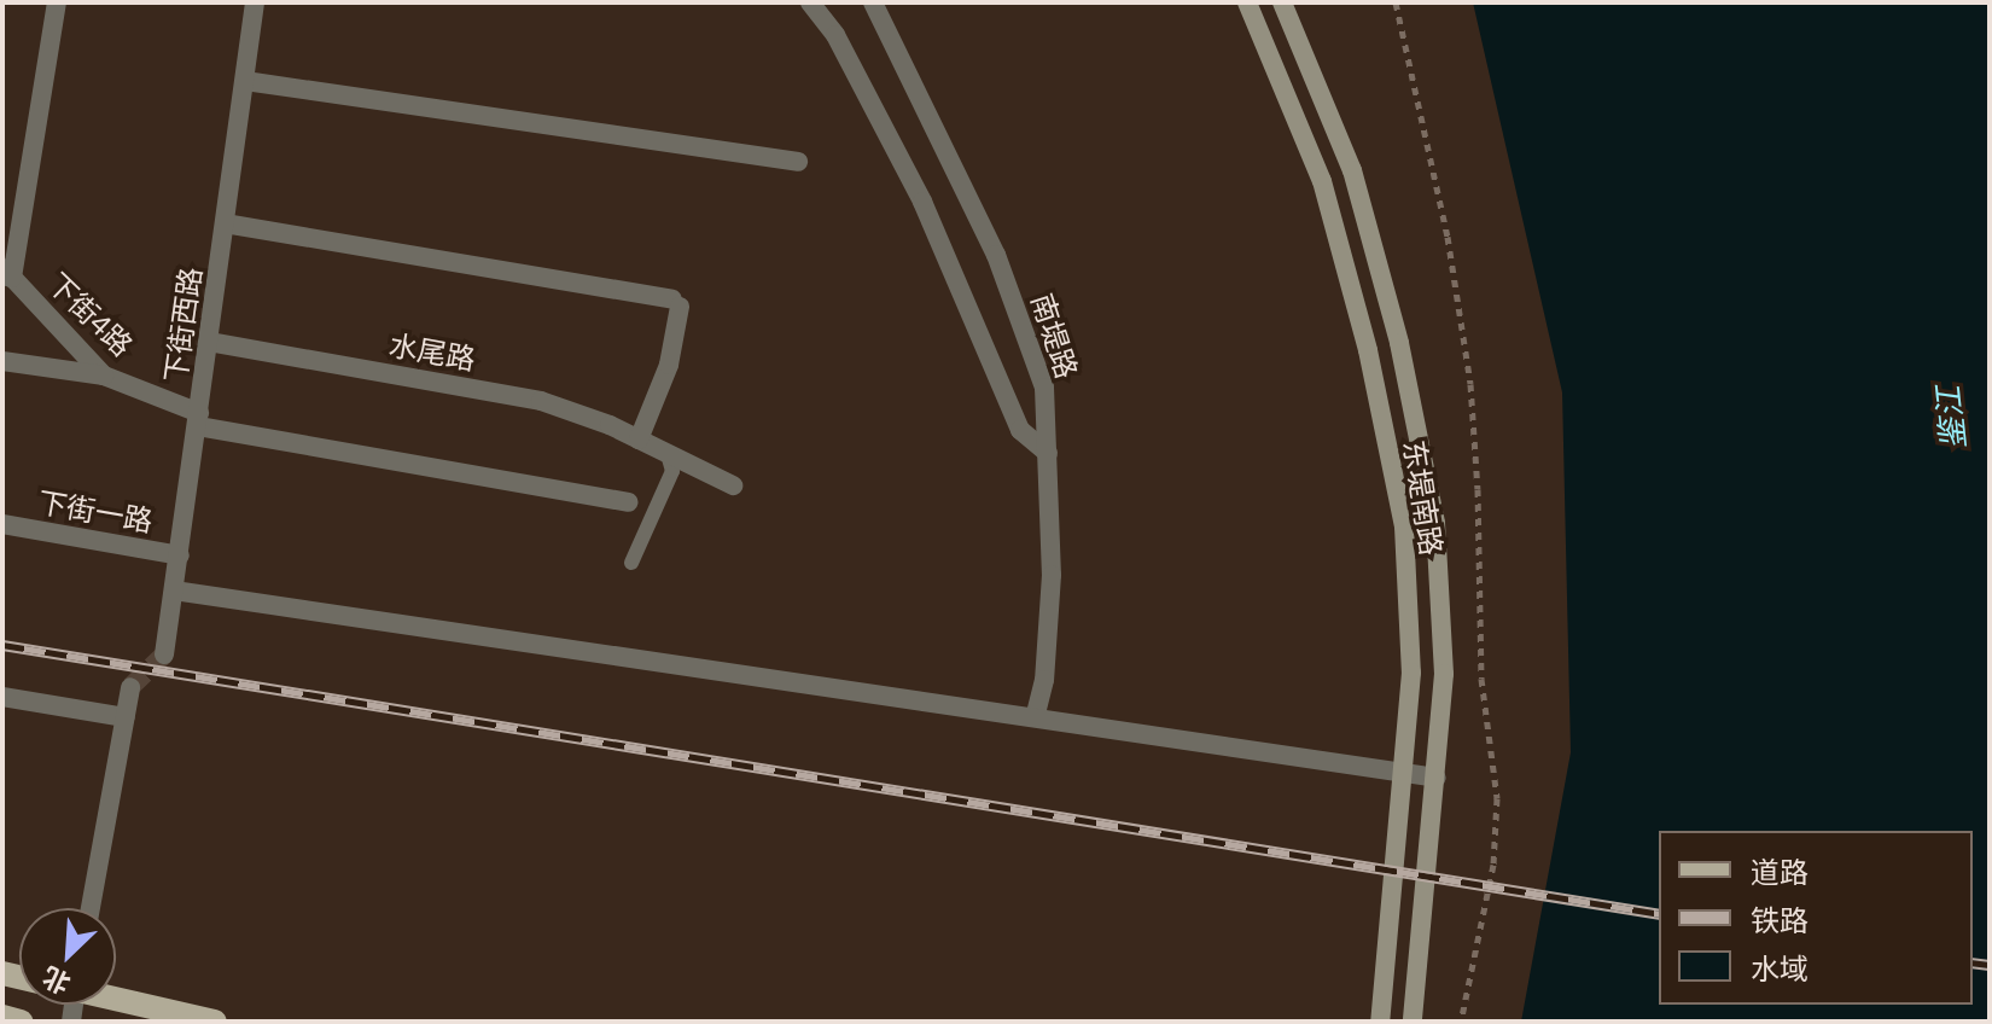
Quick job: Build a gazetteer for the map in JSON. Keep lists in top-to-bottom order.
{
  "streets": {
    "main road": ["东堤南路"],
    "street": [
      "下街4路",
      "下街西路",
      "南堤路",
      "水尾路",
      "下街一路"
    ]
  },
  "crossings": [
    ["下街4路", "下街西路"],
    ["下街西路", "水尾路"],
    ["下街西路", "下街一路"]
  ],
  "water": ["鉴江"],
  "legend": ["道路", "铁路", "水域"],
  "north": "bottom left"
}
